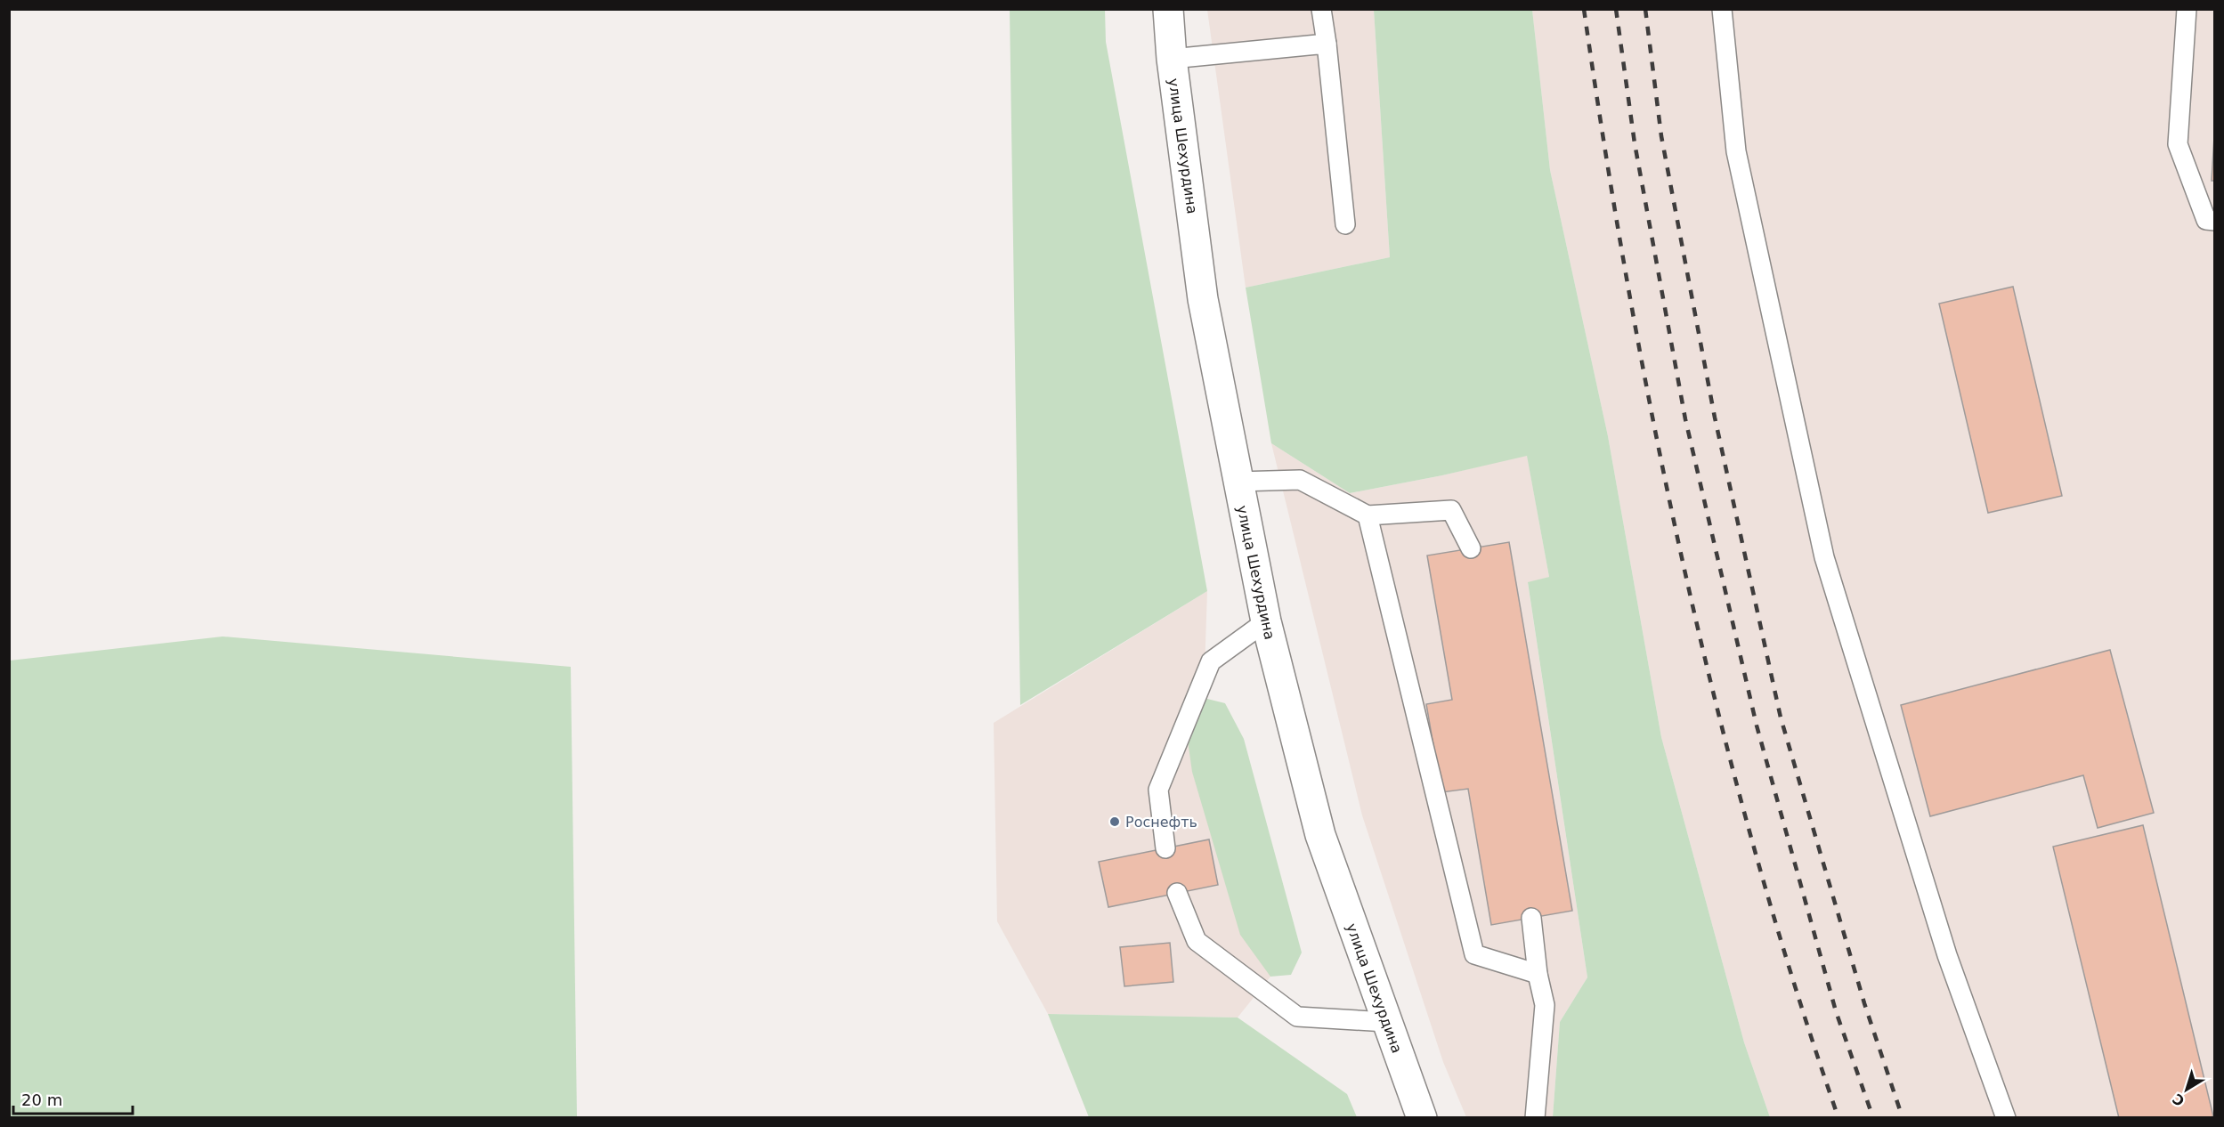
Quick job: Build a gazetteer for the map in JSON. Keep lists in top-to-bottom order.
{
  "streets": {
    "main road": ["улица Шехурдина"]
  },
  "places": ["Роснефть"],
  "scale_bar": "20 m",
  "north": "bottom left"
}
